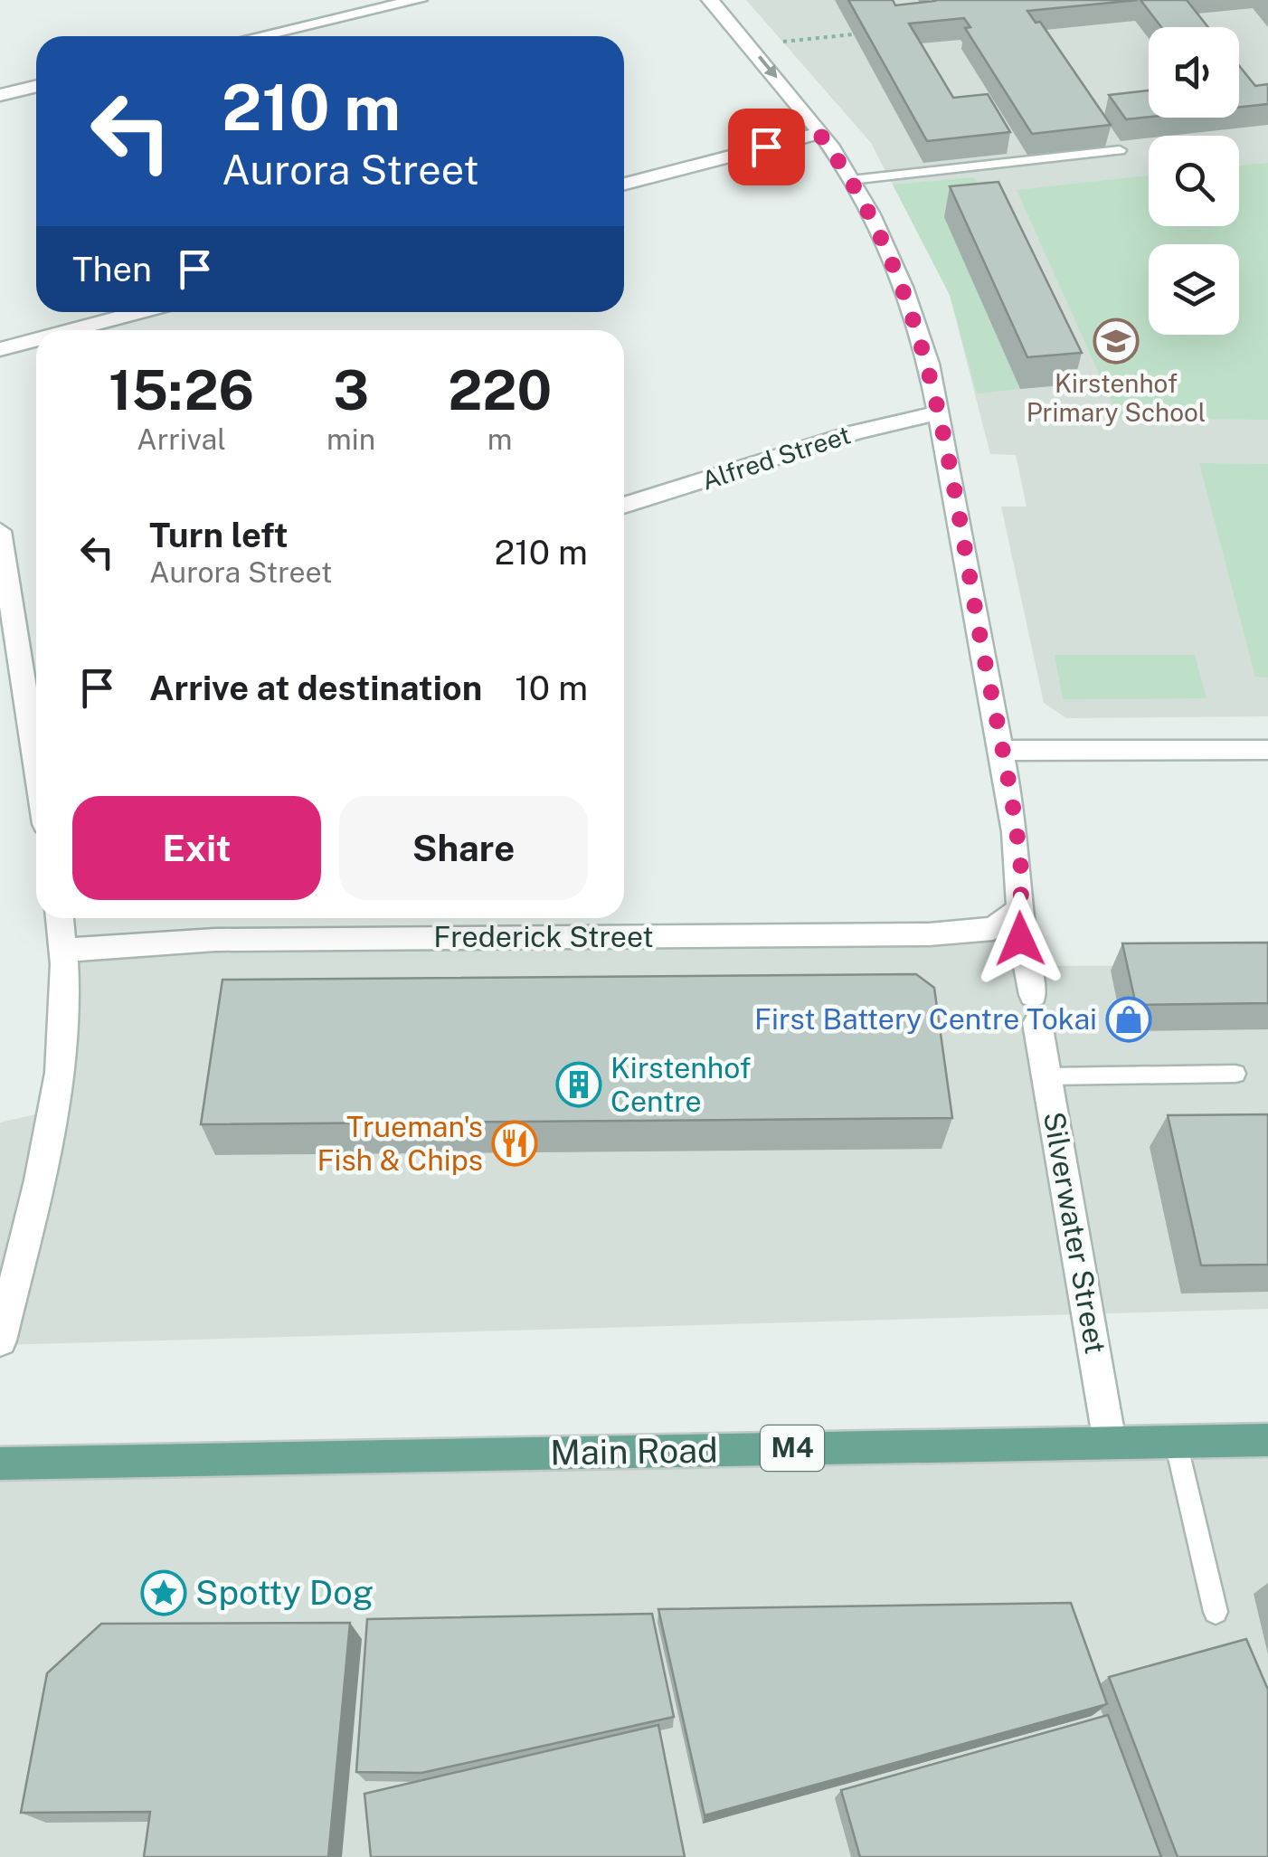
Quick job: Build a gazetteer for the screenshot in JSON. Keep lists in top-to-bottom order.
{
  "streets": {
    "main road": ["M4", "Main Road"],
    "street": ["Alfred Street", "Frederick Street", "Silverwater Street"]
  },
  "crossings": [
    ["Alfred Street", "Silverwater Street"],
    ["Frederick Street", "Silverwater Street"],
    ["Silverwater Street", "Main Road"]
  ],
  "places": {
    "school or university": ["Kirstenhof Primary School"],
    "shop": ["First Battery Centre Tokai"],
    "building": ["Kirstenhof Centre"],
    "restaurant": ["Trueman's Fish & Chips"],
    "place": ["Spotty Dog"]
  },
  "page": {
    "turn": ["210 m", "Aurora Street"],
    "then": "Then",
    "eta": [
      "15:26",
      "Arrival",
      "3",
      "min",
      "220",
      "m"
    ],
    "list": [
      {
        "name": "Turn left",
        "note": "Aurora Street",
        "value": "210 m"
      },
      {
        "name": "Arrive at destination",
        "value": "10 m"
      }
    ],
    "buttons": ["Exit", "Share"]
  }
}
